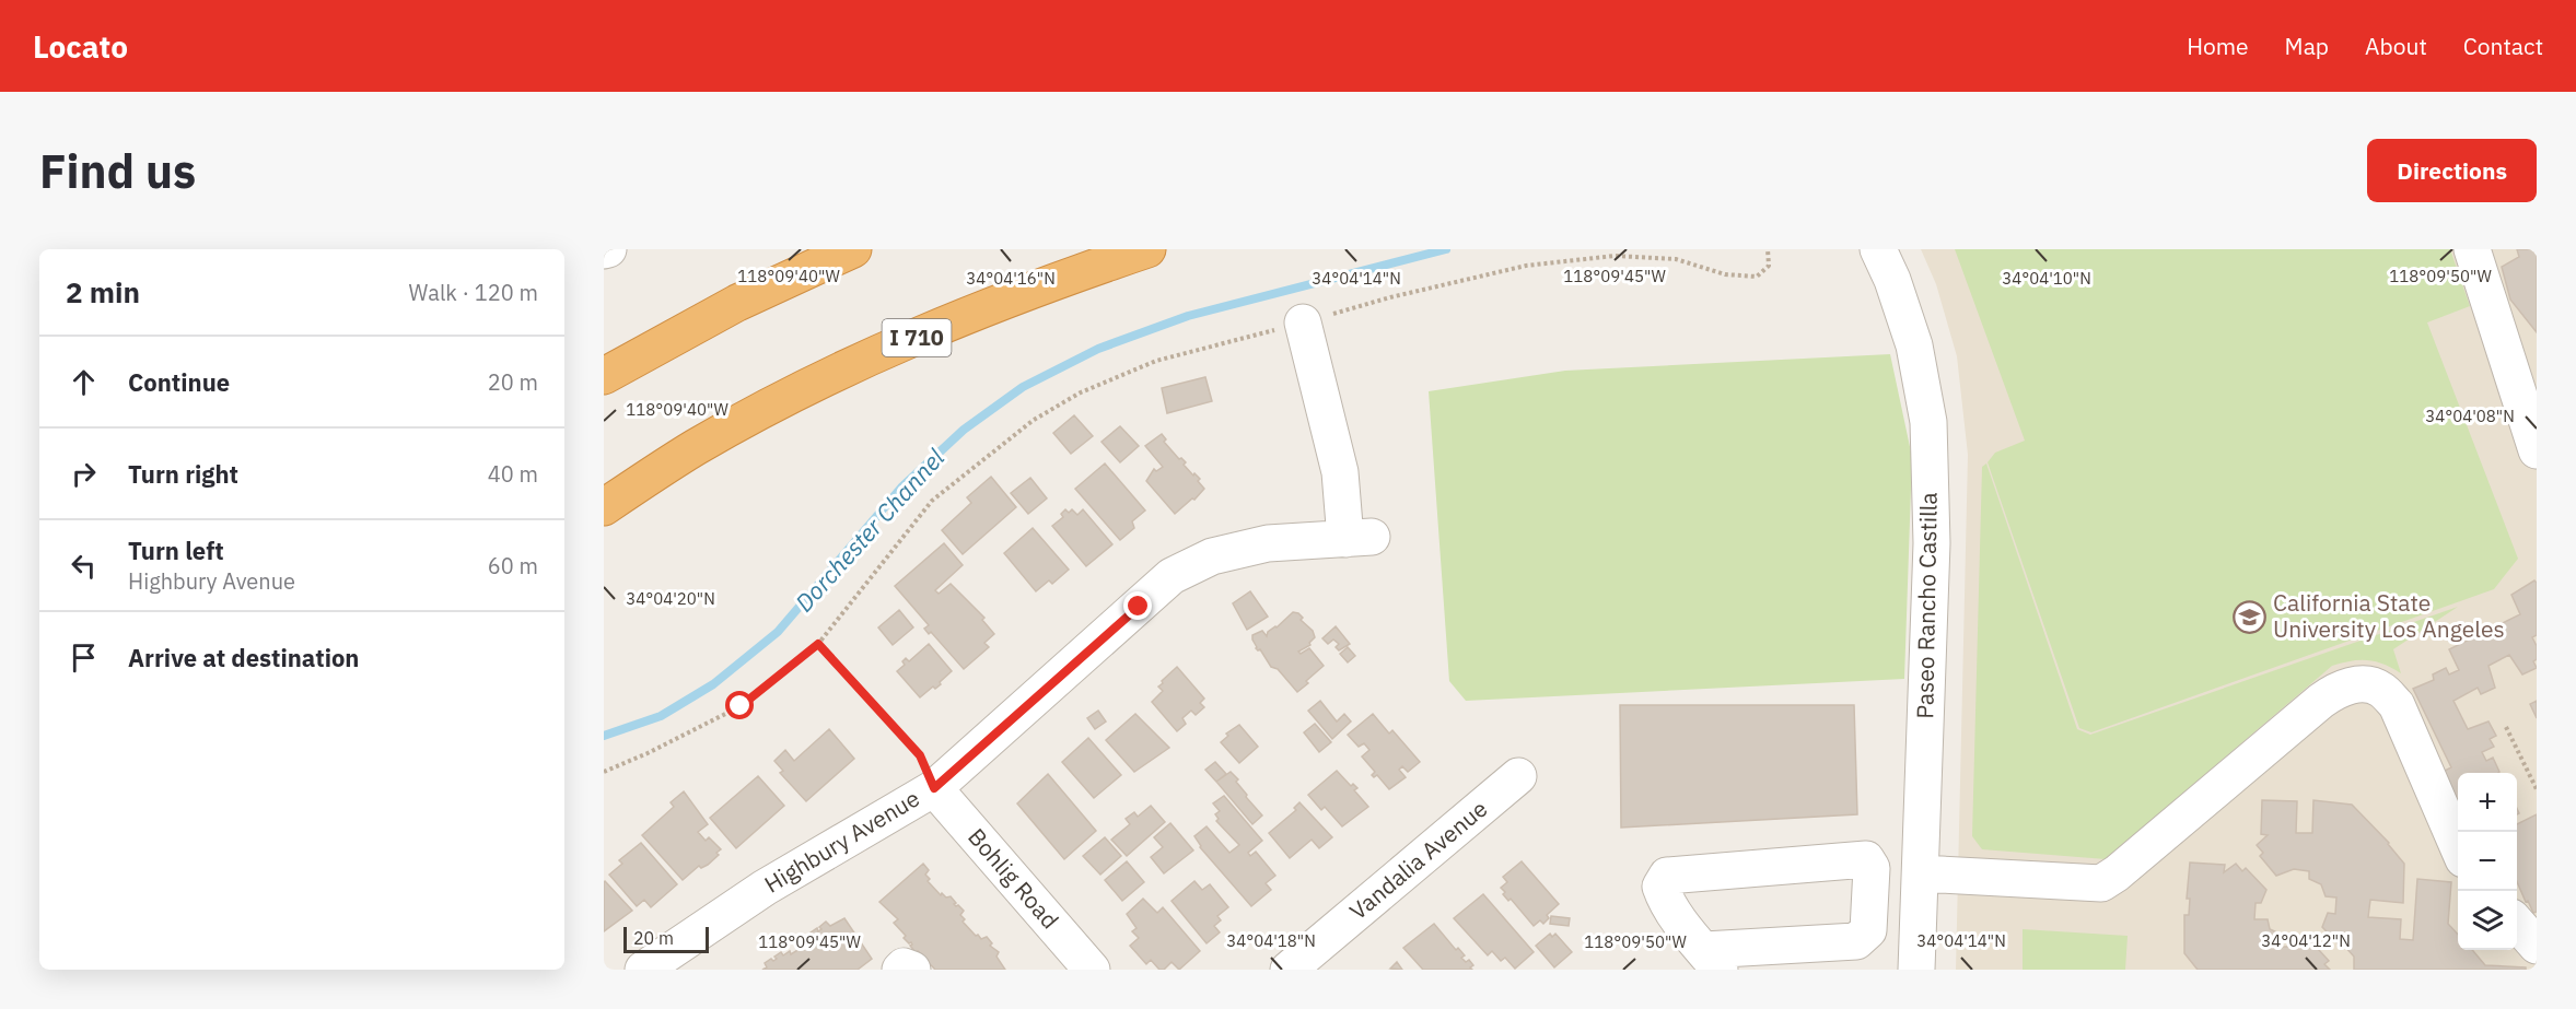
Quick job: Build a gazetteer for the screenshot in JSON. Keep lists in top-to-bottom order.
{
  "streets": {
    "highway": ["I 710"],
    "street": [
      "Paseo Rancho Castilla",
      "Highbury Avenue",
      "Vandalia Avenue",
      "Bohlig Road"
    ]
  },
  "crossings": [
    ["Highbury Avenue", "Bohlig Road"]
  ],
  "water": ["Dorchester Channel"],
  "places": {
    "school or university": ["California State University Los Angeles"]
  },
  "scale_bar": "20 m",
  "page": {
    "header": "Locato",
    "nav": [
      "Home",
      "Map",
      "About",
      "Contact"
    ],
    "buttons": "Directions",
    "title": "Find us",
    "heading": ["2 min", "Walk · 120 m"],
    "list": [
      ["Continue", "20 m"],
      ["Turn right", "40 m"],
      ["Turn left", "Highbury Avenue", "60 m"],
      "Arrive at destination"
    ],
    "map_buttons": ["+", "−"],
    "scale": "20 m"
  },
  "coordinates": [
    "118°09'40\"W",
    "118°09'45\"W",
    "118°09'50\"W",
    "34°04'16\"N",
    "34°04'10\"N",
    "34°04'14\"N",
    "34°04'08\"N",
    "34°04'20\"N",
    "34°04'18\"N",
    "34°04'12\"N"
  ]
}
